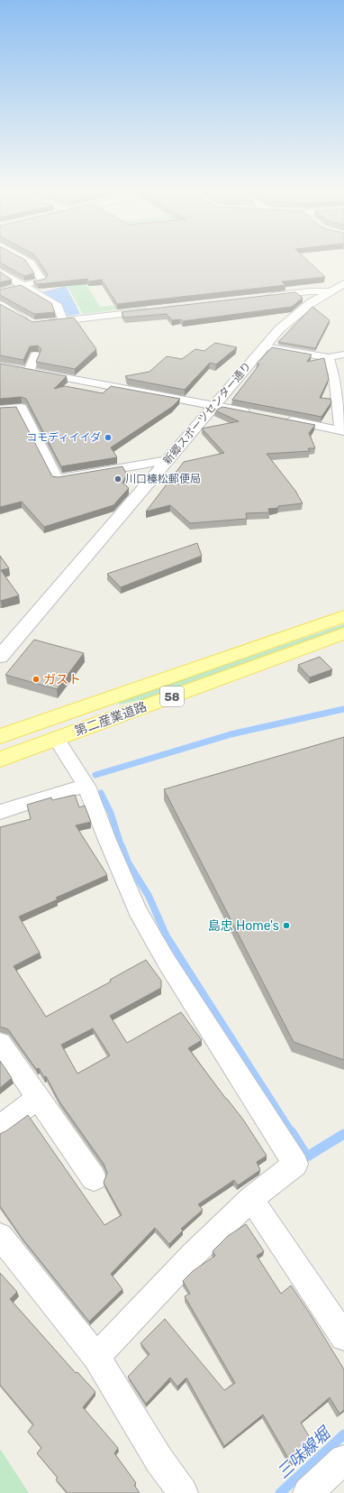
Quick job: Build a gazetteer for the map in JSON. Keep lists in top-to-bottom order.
{
  "streets": {
    "main road": ["58", "第二産業道路"],
    "street": ["新郷スポーツセンター通り"]
  },
  "water": ["三味線堀"],
  "places": [
    "コモディイイダ",
    "川口榛松郵便局",
    "ガスト",
    "島忠 Home's"
  ]
}
